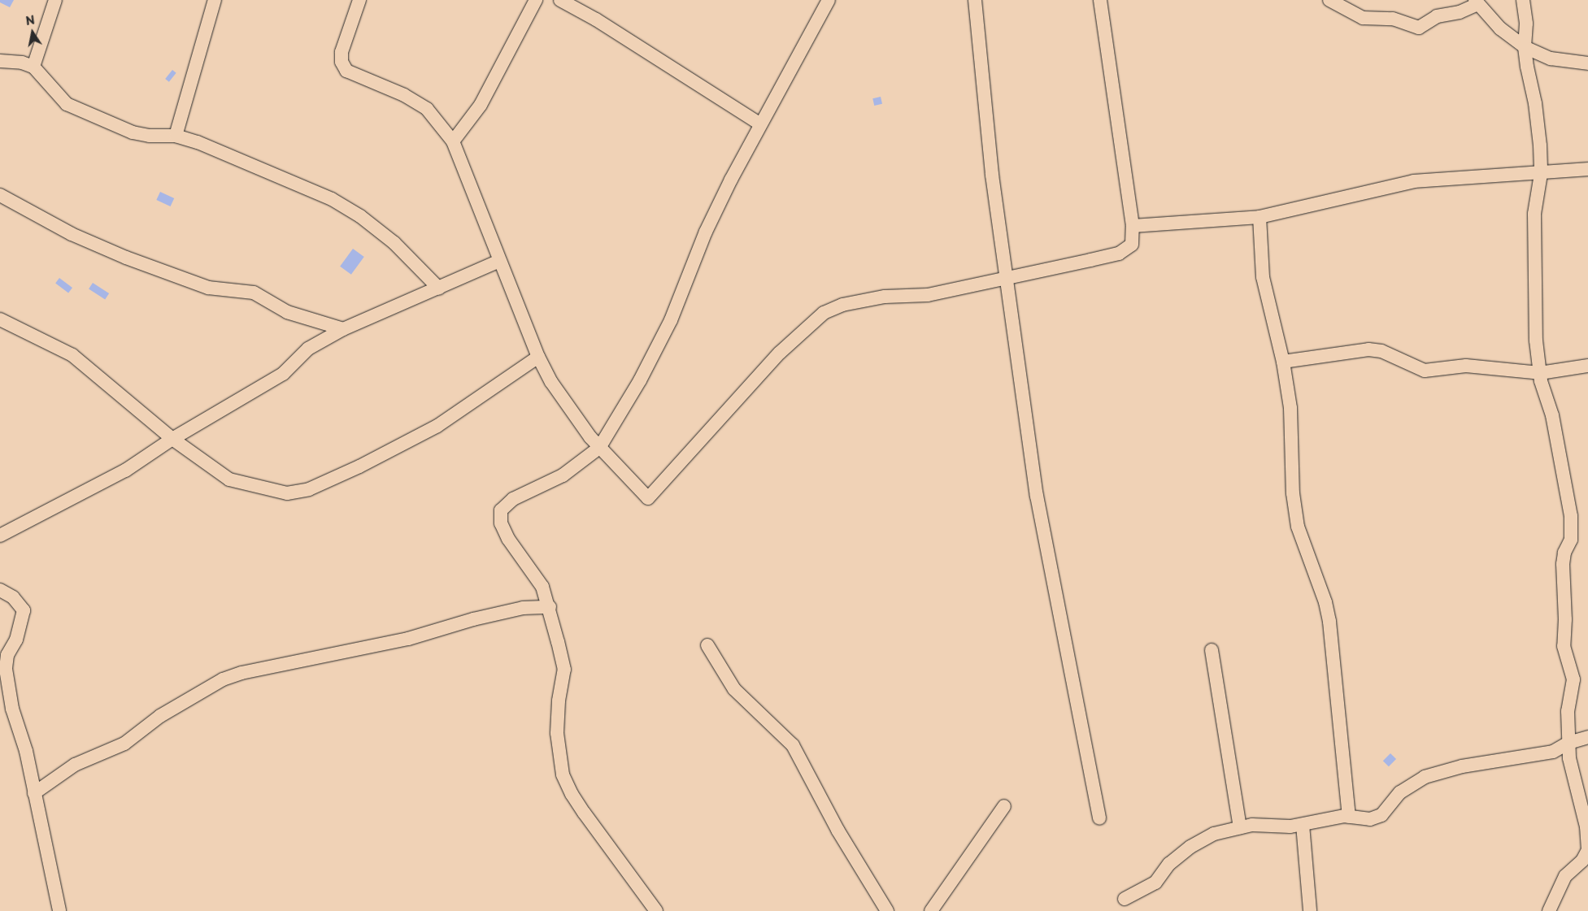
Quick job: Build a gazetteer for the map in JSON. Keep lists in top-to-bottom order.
{
  "north": "top"
}
